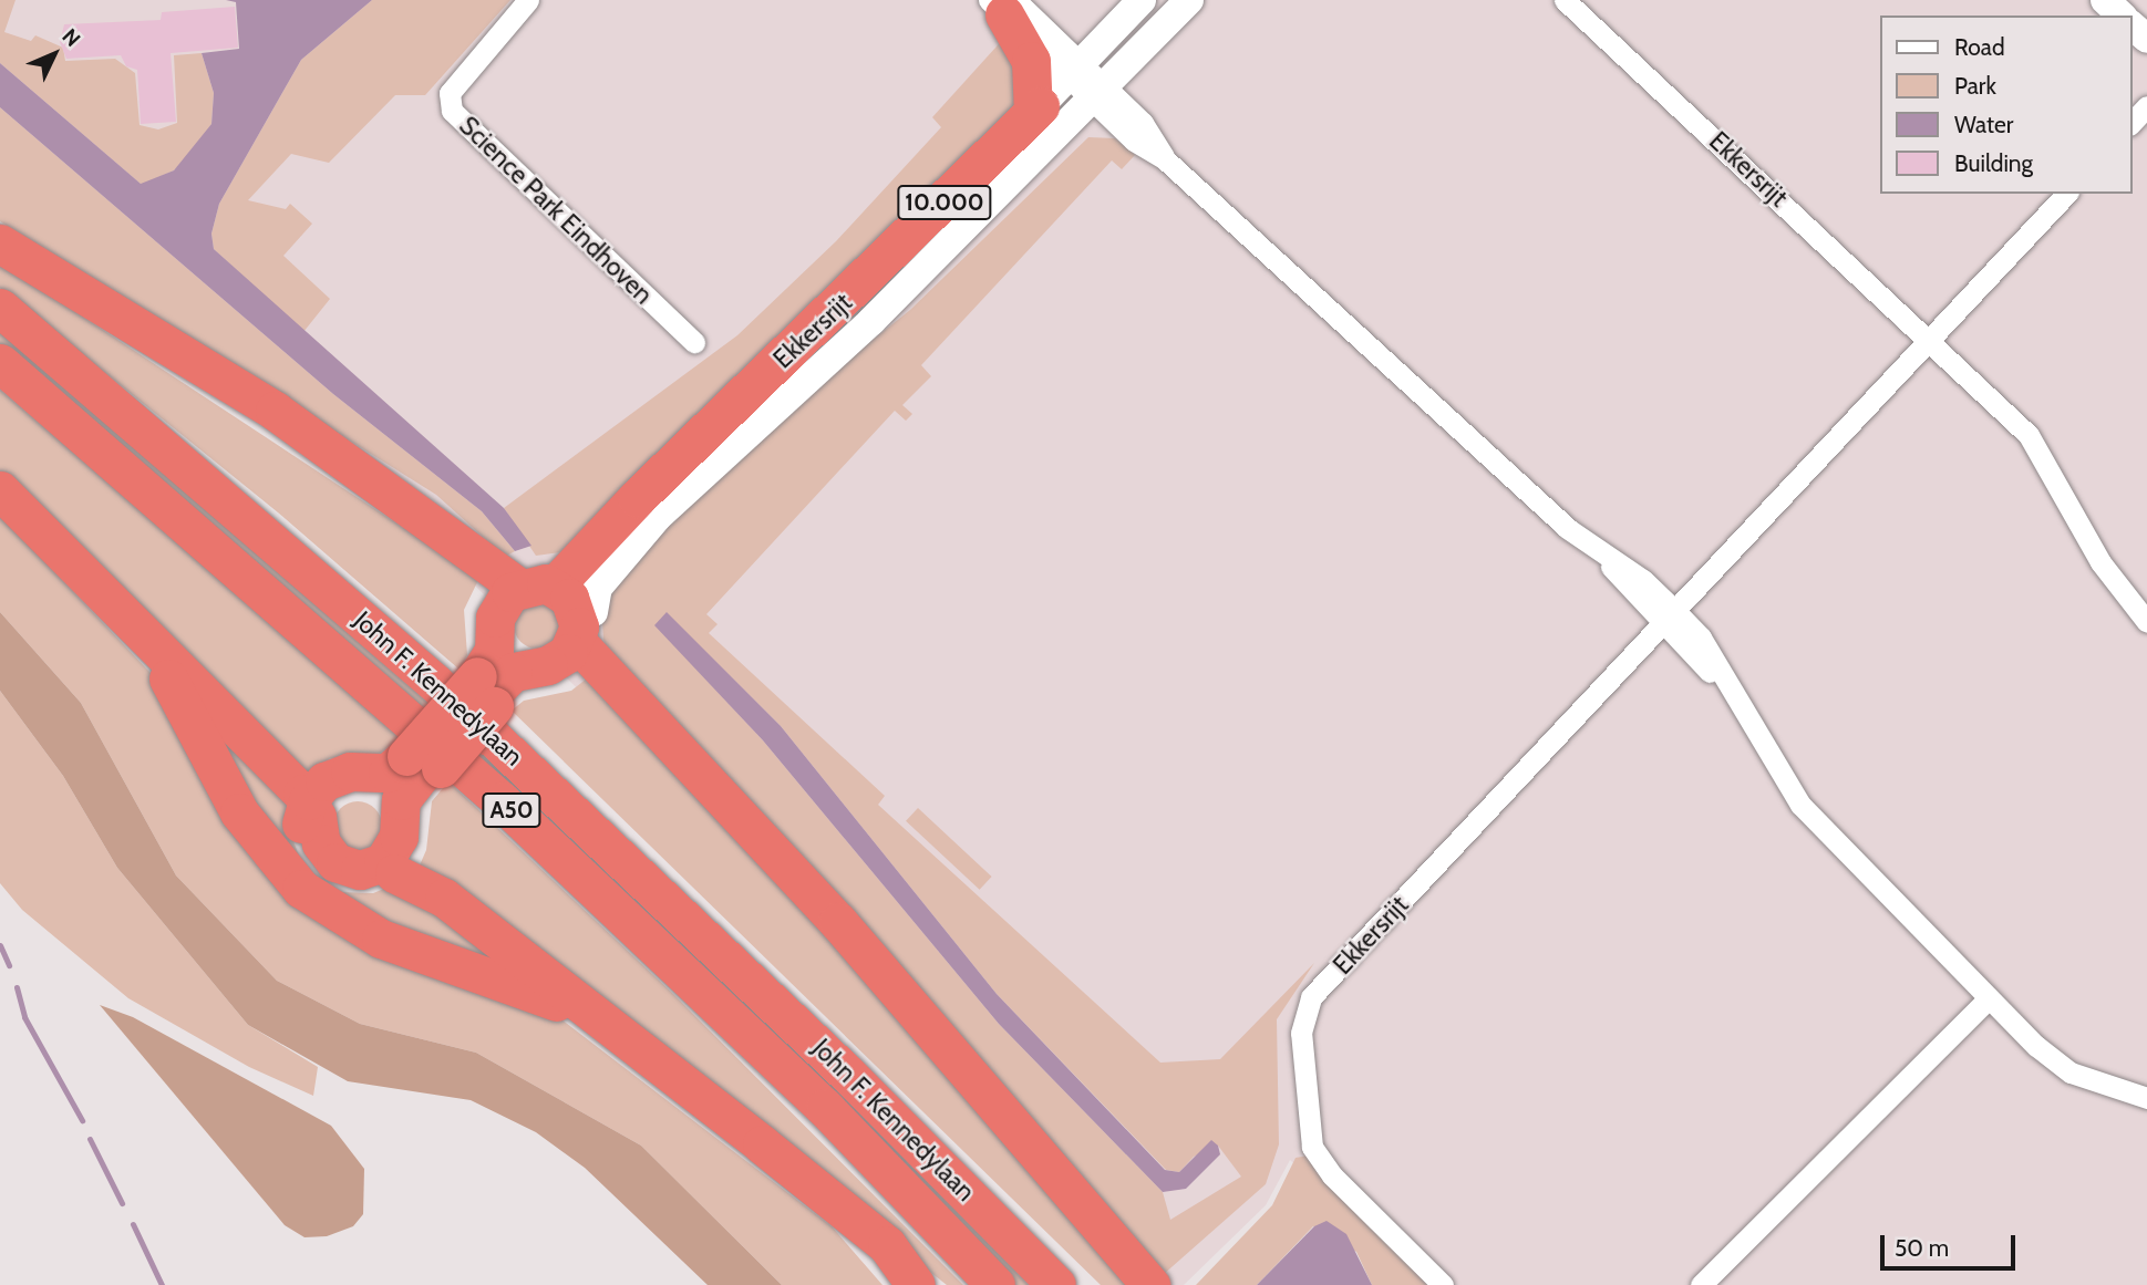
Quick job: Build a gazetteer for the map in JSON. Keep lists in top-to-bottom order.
{
  "streets": {
    "highway": [
      "Ekkersrijt",
      "10.000",
      "John F. Kennedylaan",
      "A50"
    ],
    "street": ["Science Park Eindhoven"]
  },
  "legend": [
    "Road",
    "Park",
    "Water",
    "Building"
  ],
  "scale_bar": "50 m",
  "north": "top right"
}
